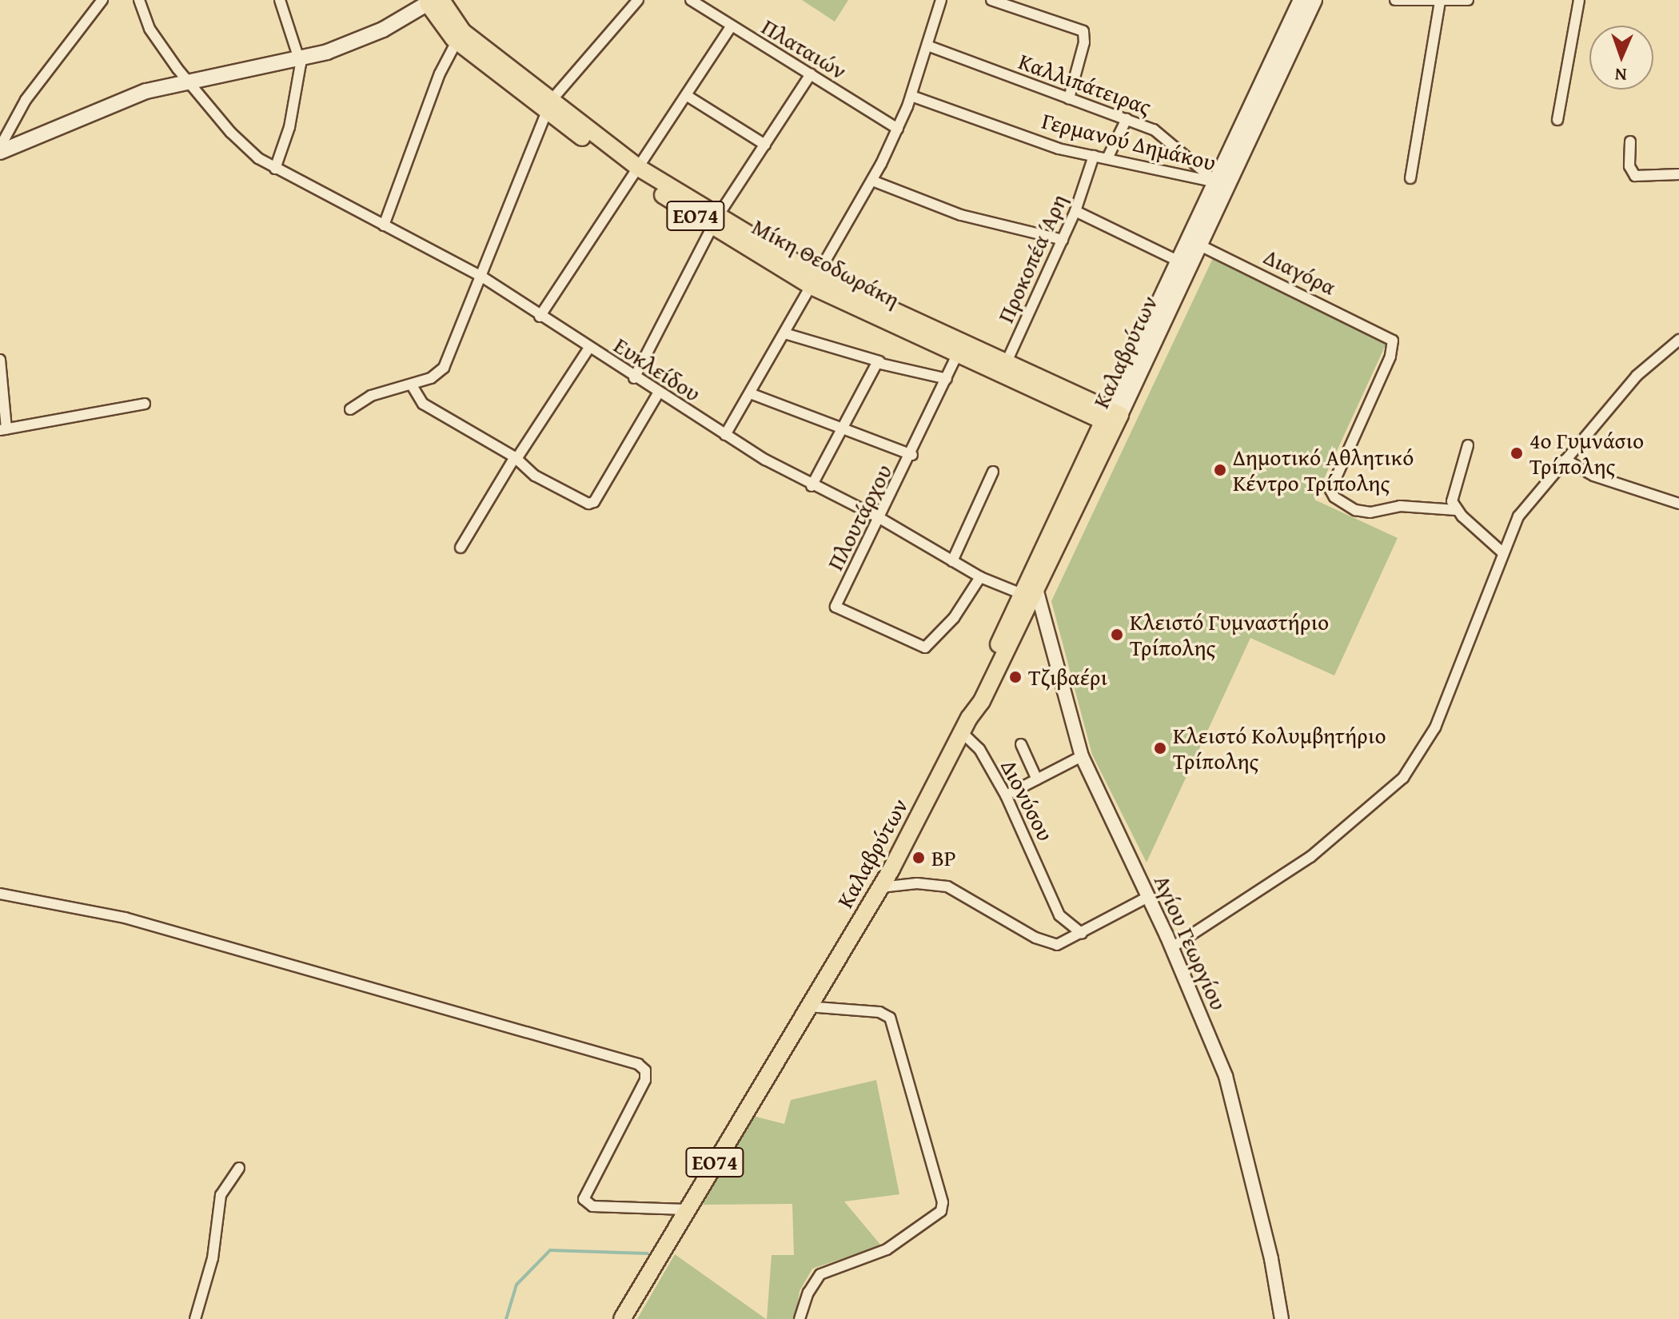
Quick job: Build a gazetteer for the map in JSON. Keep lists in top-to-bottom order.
{
  "streets": {
    "main road": ["ΕΟ74", "Μίκη Θεοδωράκη", "Καλαβρύτων"],
    "street": [
      "Πλαταιών",
      "Καλλιπάτειρας",
      "Γερμανού Δημάκου",
      "Προκοπέα Άρη",
      "Διαγόρα",
      "Ευκλείδου",
      "Πλουτάρχου",
      "Διονύσου",
      "Αγίου Γεωργίου"
    ]
  },
  "crossings": [
    ["Καλλιπάτειρας", "Γερμανού Δημάκου"],
    ["Καλλιπάτειρας", "Καλαβρύτων"],
    ["Γερμανού Δημάκου", "Προκοπέα Άρη"],
    ["Γερμανού Δημάκου", "Καλαβρύτων"],
    ["ΕΟ74", "Καλαβρύτων"],
    ["Προκοπέα Άρη", "Μίκη Θεοδωράκη"],
    ["Μίκη Θεοδωράκη", "Καλαβρύτων"],
    ["Μίκη Θεοδωράκη", "Πλουτάρχου"],
    ["Διαγόρα", "Καλαβρύτων"],
    ["Καλαβρύτων", "Ευκλείδου"],
    ["Καλαβρύτων", "Διονύσου"],
    ["Καλαβρύτων", "Αγίου Γεωργίου"],
    ["Ευκλείδου", "Πλουτάρχου"],
    ["Ευκλείδου", "Αγίου Γεωργίου"]
  ],
  "places": [
    "4ο Γυμνάσιο Τρίπολης",
    "Δημοτικό Αθλητικό Κέντρο Τρίπολης",
    "Κλειστό Γυμναστήριο Τρίπολης",
    "Τζιβαέρι",
    "Κλειστό Κολυμβητήριο Τρίπολης",
    "BP"
  ],
  "north": "bottom"
}
